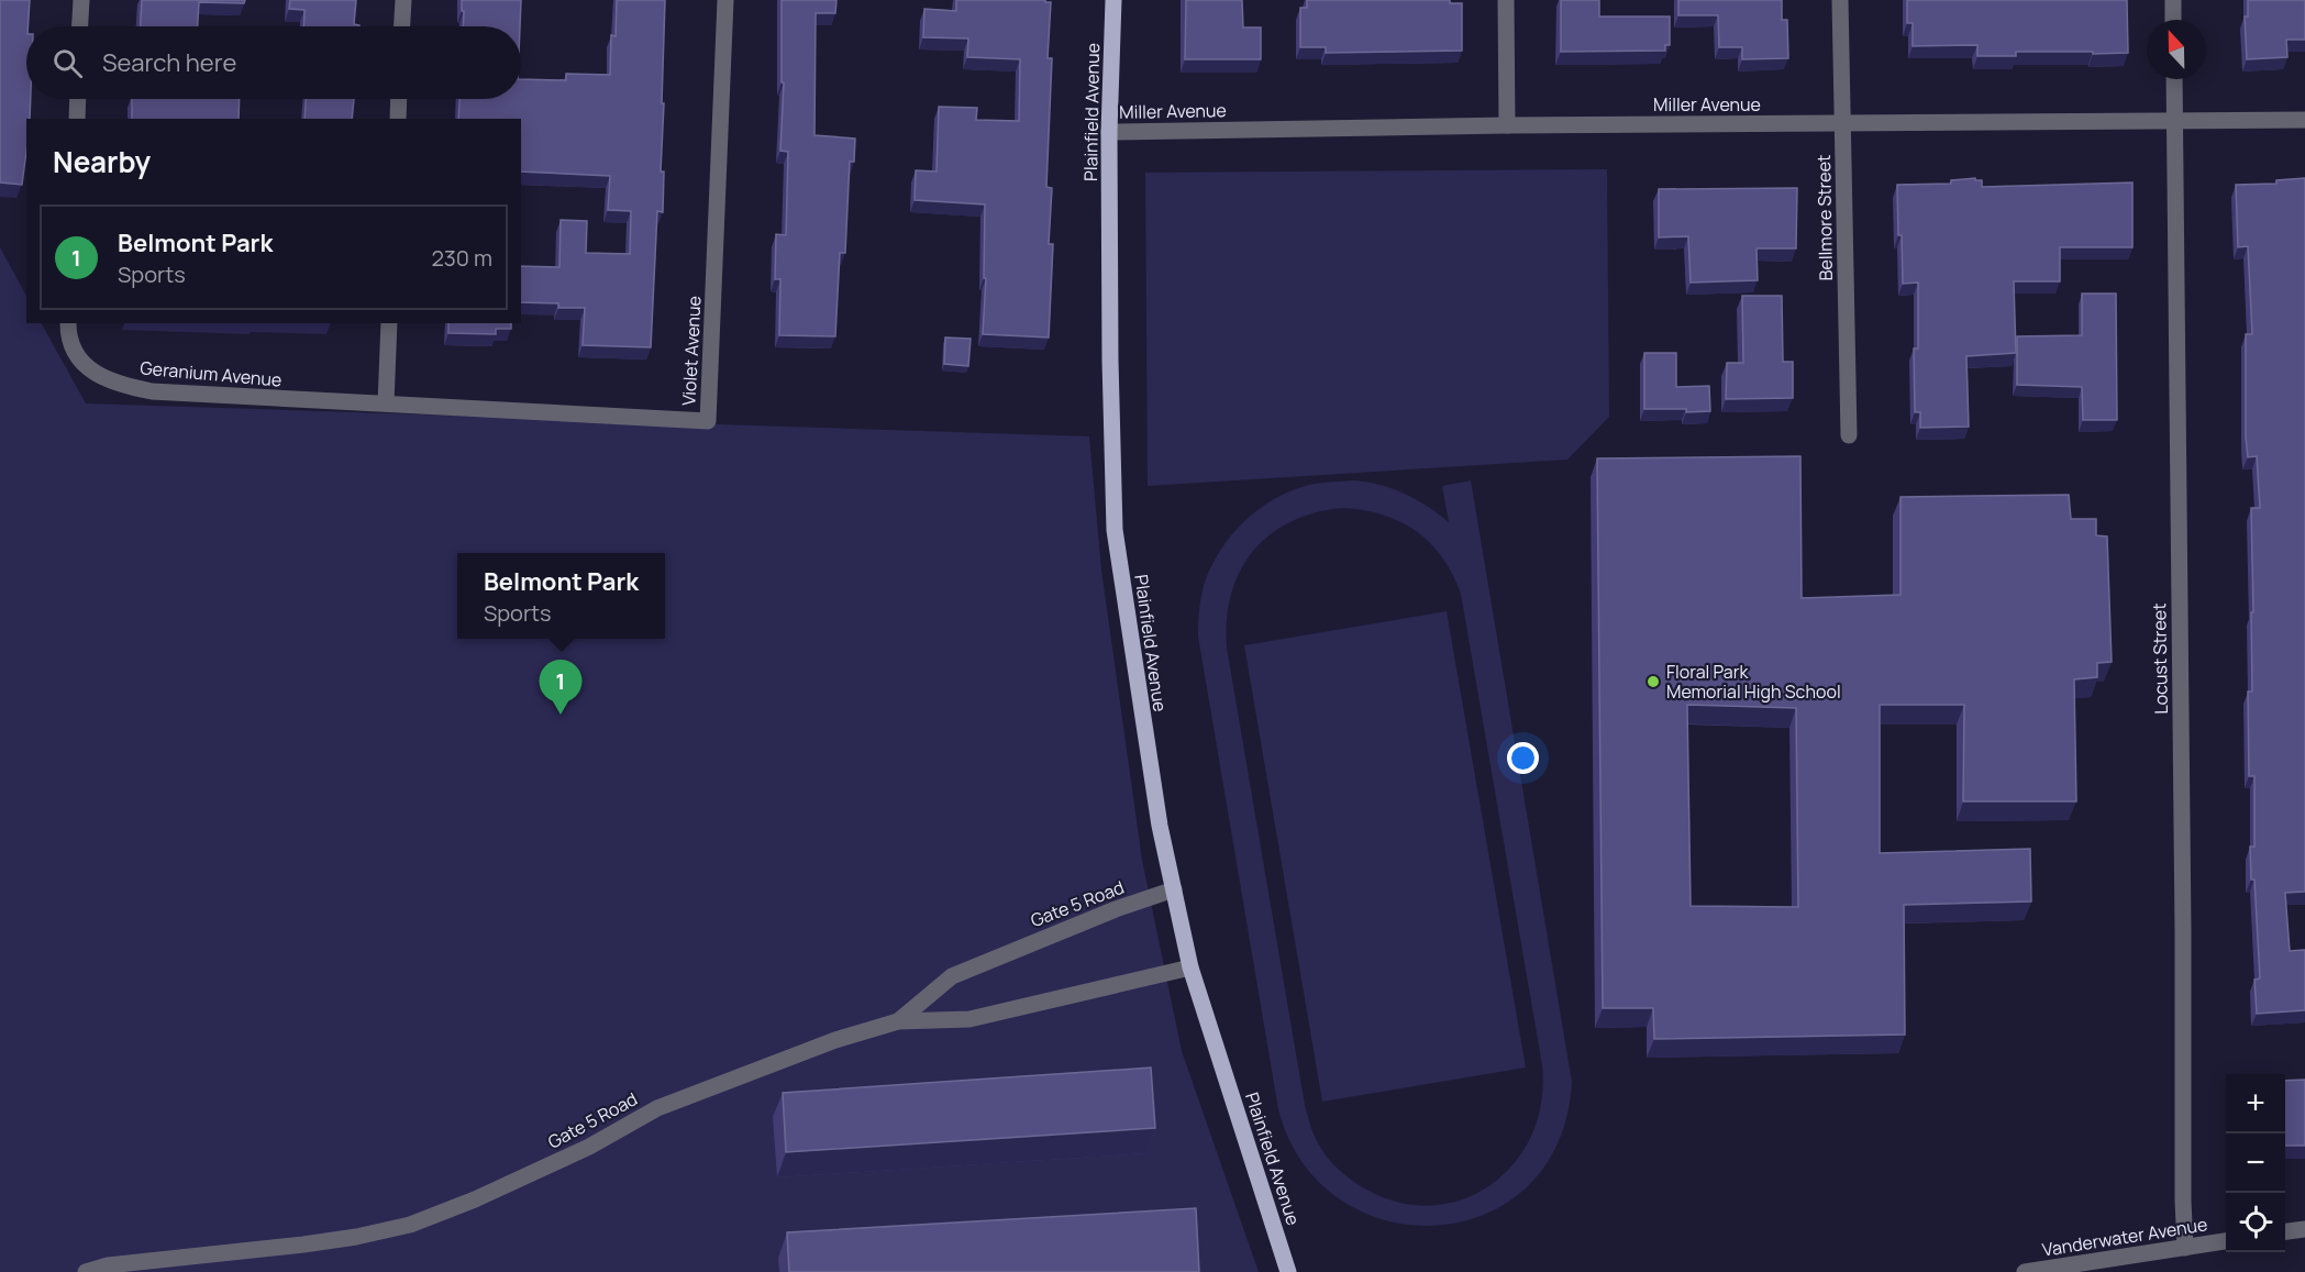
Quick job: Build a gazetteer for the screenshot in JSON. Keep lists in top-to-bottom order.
{
  "streets": {
    "main road": ["Plainfield Avenue"],
    "street": [
      "Miller Avenue",
      "Bellmore Street",
      "Violet Avenue",
      "Geranium Avenue",
      "Locust Street",
      "Gate 5 Road",
      "Vanderwater Avenue"
    ]
  },
  "crossings": [
    ["Miller Avenue", "Plainfield Avenue"],
    ["Miller Avenue", "Bellmore Street"],
    ["Miller Avenue", "Locust Street"],
    ["Plainfield Avenue", "Gate 5 Road"],
    ["Violet Avenue", "Geranium Avenue"],
    ["Locust Street", "Vanderwater Avenue"]
  ],
  "places": ["Floral Park Memorial High School"],
  "north": "top",
  "page": {
    "search": "Search here",
    "heading": "Nearby",
    "list": [
      {
        "mark": "1",
        "name": "Belmont Park",
        "note": "Sports",
        "value": "230 m"
      }
    ],
    "popup": ["Belmont Park", "Sports"],
    "pins": "1",
    "map_buttons": ["+", "−"]
  }
}
